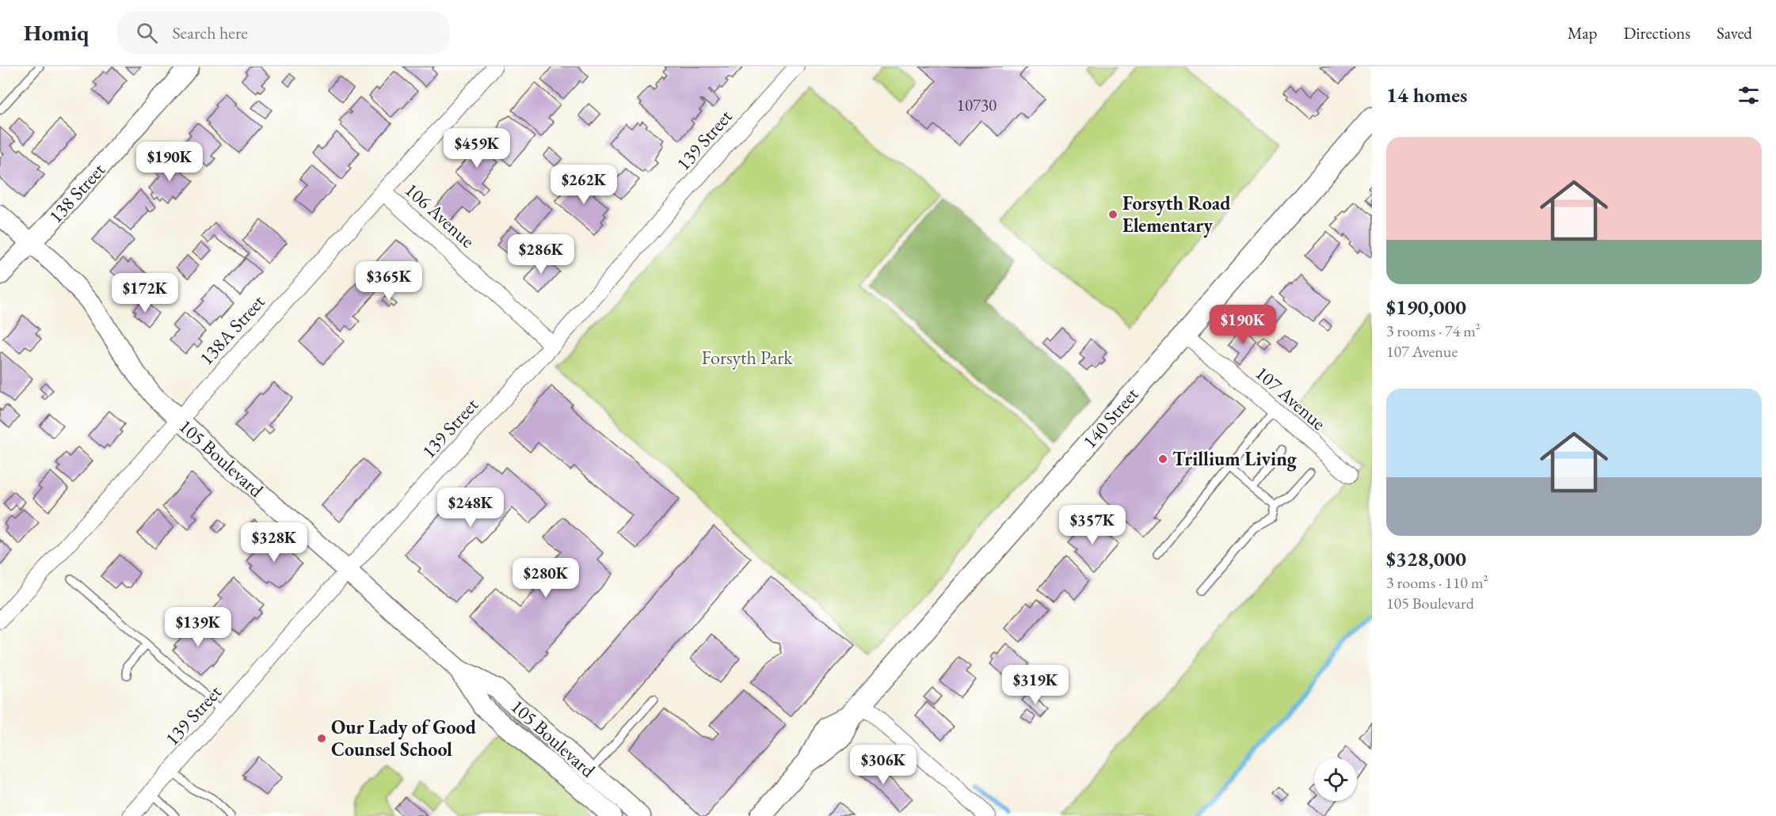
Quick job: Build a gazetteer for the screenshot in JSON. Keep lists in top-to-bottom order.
{
  "streets": {
    "main road": ["140 Street"],
    "street": [
      "139 Street",
      "138 Street",
      "106 Avenue",
      "138A Street",
      "107 Avenue",
      "105 Boulevard"
    ]
  },
  "crossings": [
    ["139 Street", "106 Avenue"],
    ["139 Street", "105 Boulevard"],
    ["138 Street", "105 Boulevard"],
    ["106 Avenue", "138A Street"],
    ["138A Street", "105 Boulevard"],
    ["107 Avenue", "140 Street"]
  ],
  "parks": ["Forsyth Park"],
  "places": ["Forsyth Road Elementary", "Trillium Living", "Our Lady of Good Counsel School"],
  "house_numbers": ["10730"],
  "page": {
    "header": "Homiq",
    "search": "Search here",
    "nav": ["Map", "Directions", "Saved"],
    "heading": "14 homes",
    "list": [
      {
        "name": "$190,000",
        "note": "3 rooms · 74 m² · 107 Avenue"
      },
      {
        "name": "$328,000",
        "note": "3 rooms · 110 m² · 105 Boulevard"
      }
    ],
    "price": [
      "$459K",
      "$190K",
      "$262K",
      "$286K",
      "$365K",
      "$172K",
      "$190K",
      "$248K",
      "$357K",
      "$328K",
      "$280K",
      "$139K",
      "$319K",
      "$306K"
    ]
  }
}
